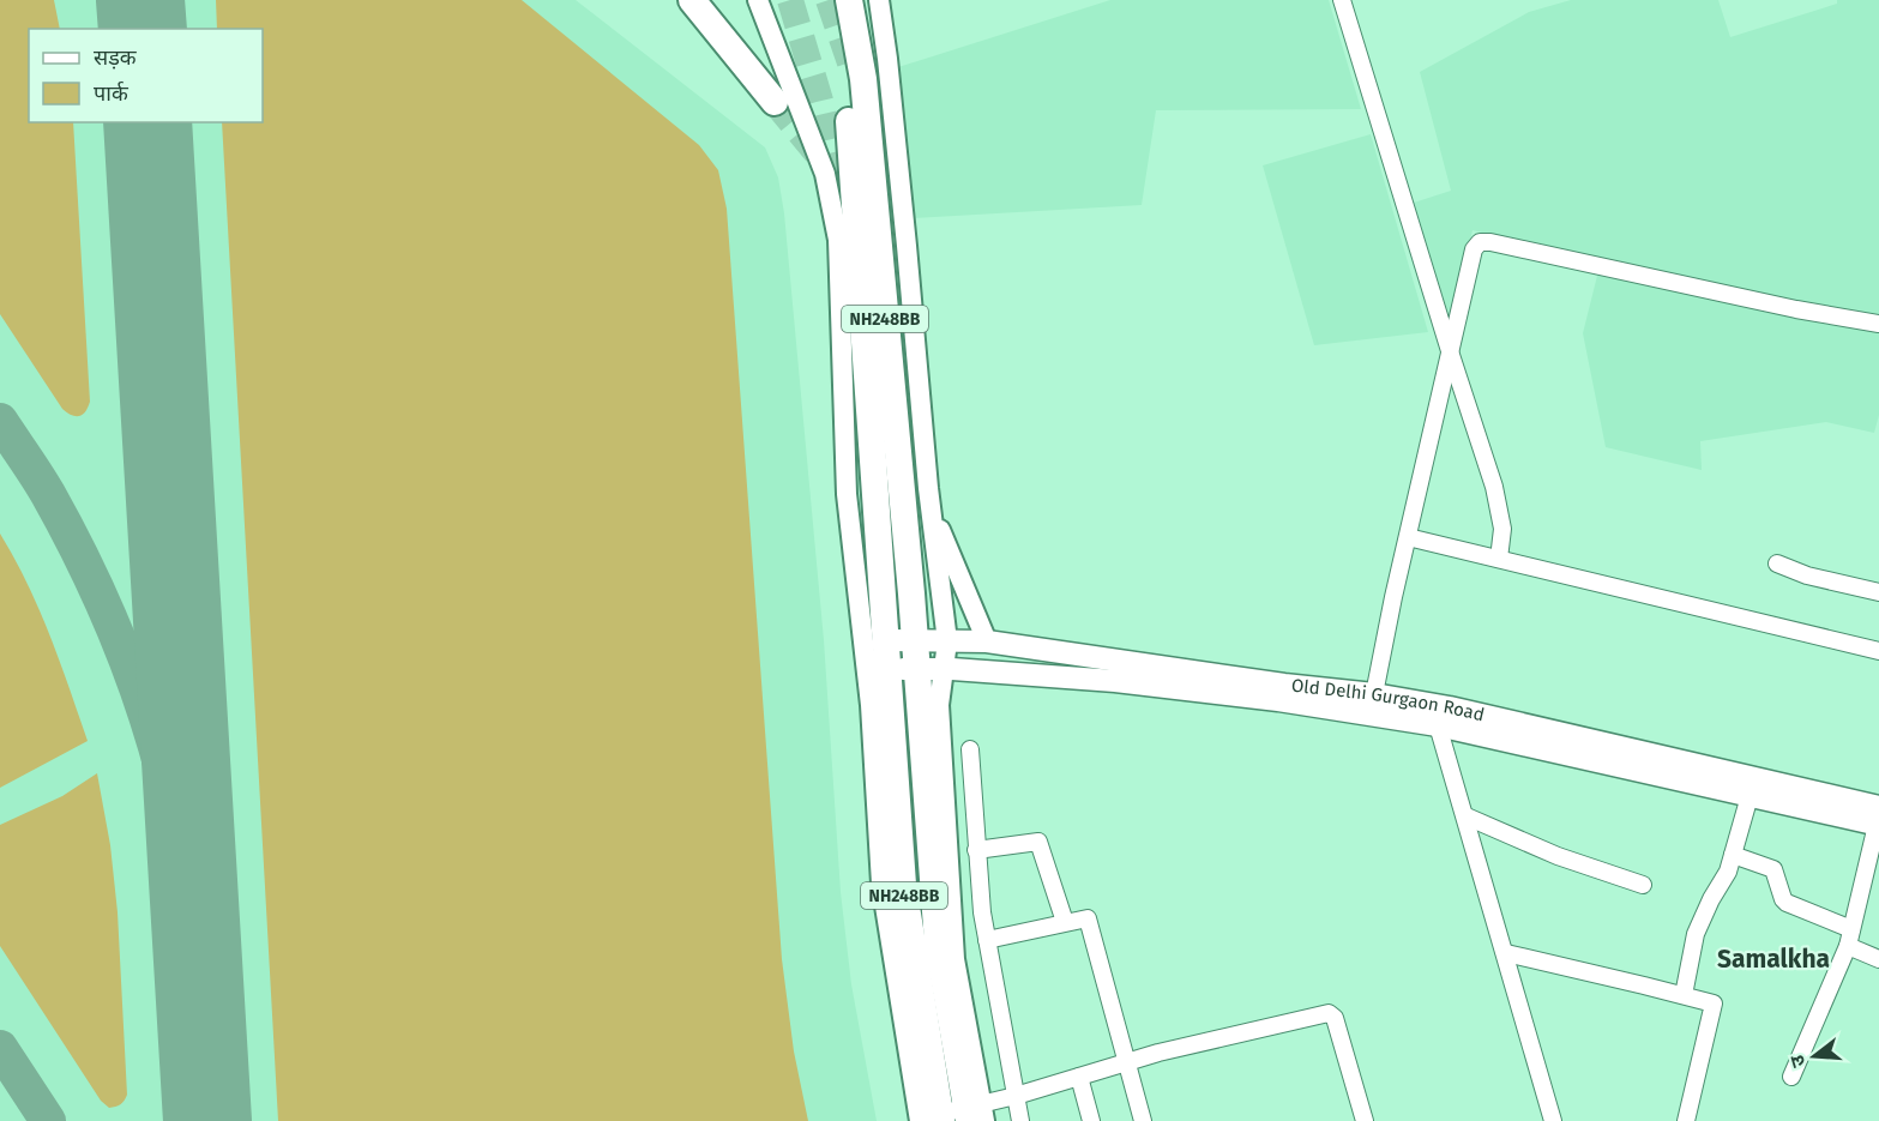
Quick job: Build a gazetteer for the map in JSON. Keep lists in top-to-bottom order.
{
  "streets": {
    "highway": ["NH248BB"],
    "main road": ["Old Delhi Gurgaon Road"]
  },
  "crossings": [
    ["NH248BB", "Old Delhi Gurgaon Road"]
  ],
  "districts": ["Samalkha"],
  "legend": ["सड़क", "पार्क"],
  "north": "left"
}
